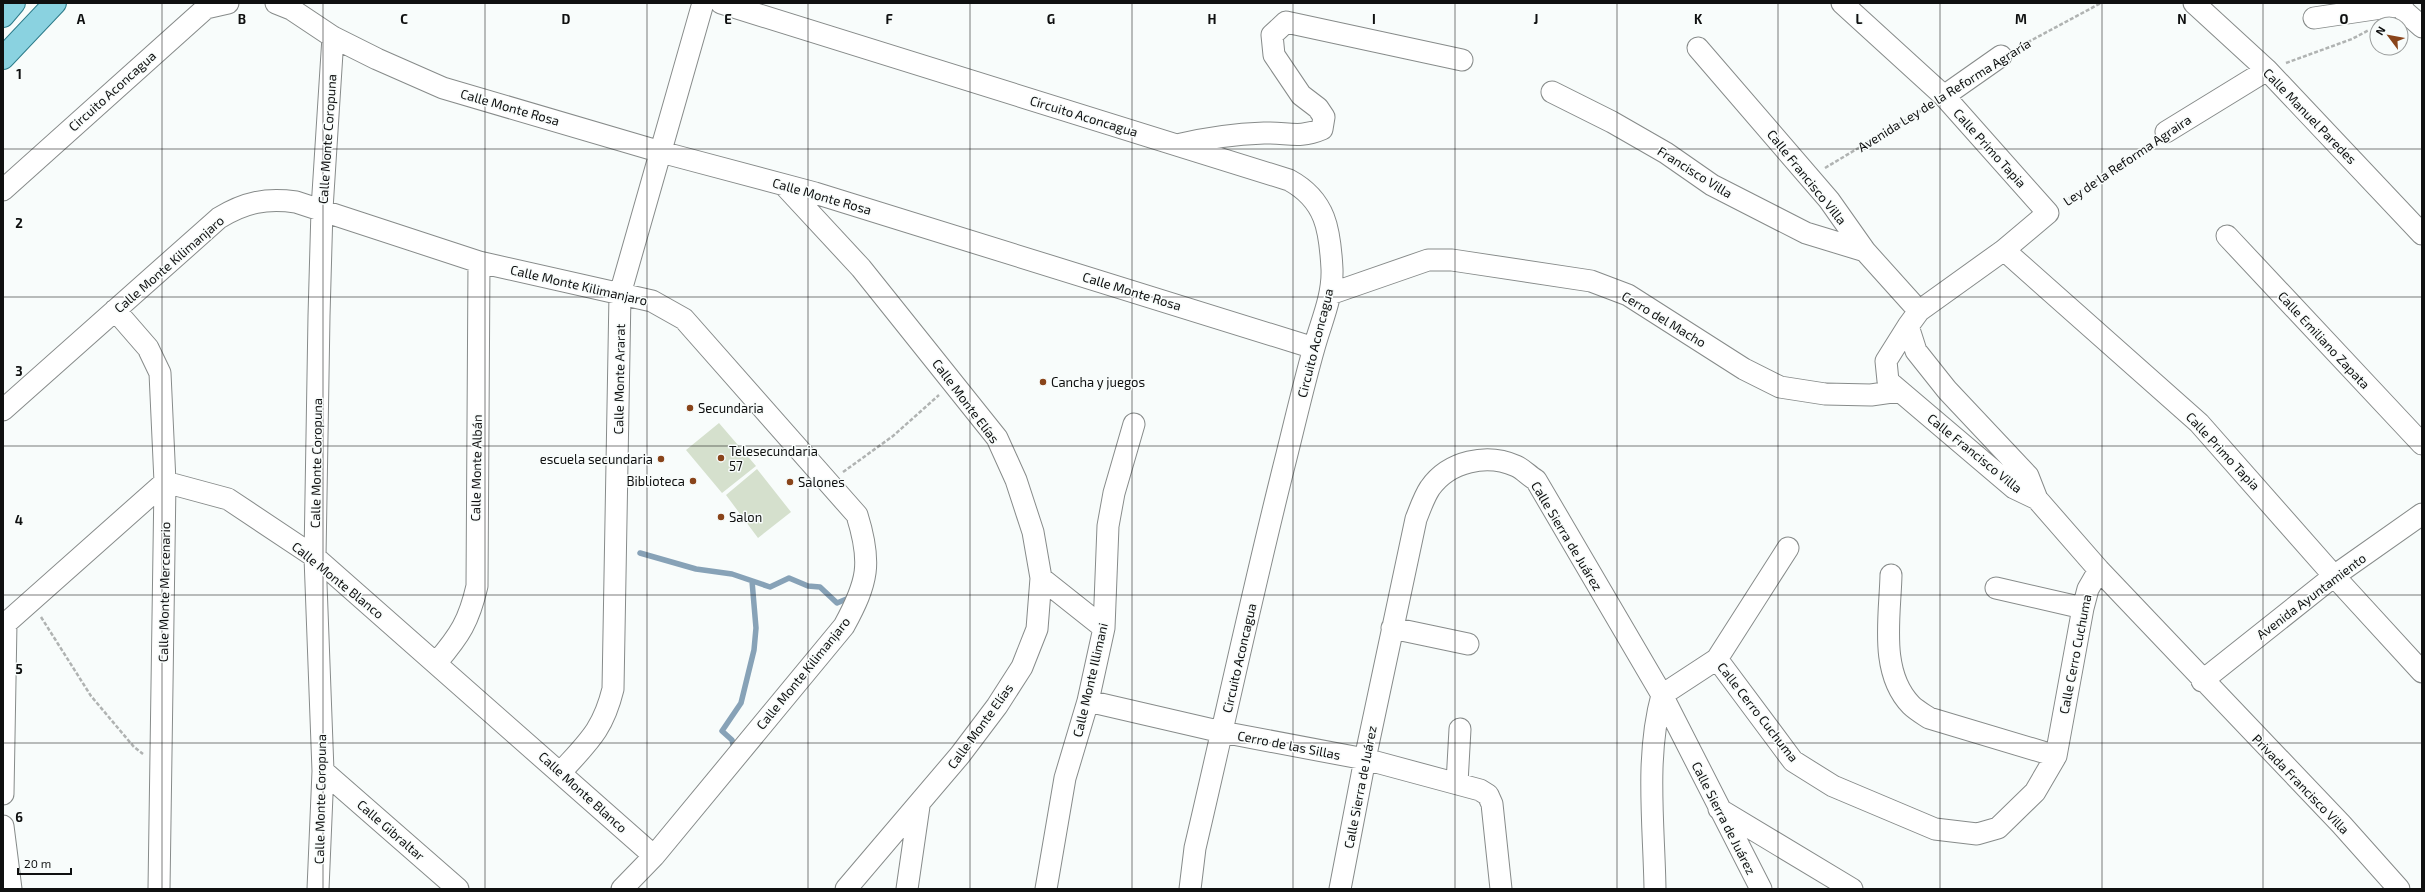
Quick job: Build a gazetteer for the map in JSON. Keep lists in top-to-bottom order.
{
  "streets": {
    "street": [
      "Circuito Aconcagua",
      "Avenida Ley de la Reforma Agraría",
      "Calle Monte Rosa",
      "Calle Manuel Paredes",
      "Calle Monte Coropuna",
      "Calle Primo Tapia",
      "Ley de la Reforma Agraira",
      "Francisco Villa",
      "Calle Francisco Villa",
      "Calle Monte Kilimanjaro",
      "Cerro del Macho",
      "Calle Emiliano Zapata",
      "Calle Monte Ararat",
      "Calle Monte Elías",
      "Calle Monte Albán",
      "Calle Sierra de Juárez",
      "Calle Monte Blanco",
      "Calle Monte Mercenario",
      "Avenida Ayuntamiento",
      "Calle Cerro Cuchuma",
      "Calle Monte Illimani",
      "Cerro de las Sillas",
      "Privada Francisco Villa",
      "Calle Gibraltar"
    ]
  },
  "crossings": [
    ["Circuito Aconcagua", "Calle Monte Rosa"],
    ["Circuito Aconcagua", "Cerro del Macho"],
    ["Circuito Aconcagua", "Cerro de las Sillas"],
    ["Avenida Ley de la Reforma Agraría", "Calle Primo Tapia"],
    ["Avenida Ley de la Reforma Agraría", "Calle Francisco Villa"],
    ["Calle Monte Rosa", "Calle Monte Coropuna"],
    ["Calle Monte Rosa", "Calle Monte Ararat"],
    ["Calle Monte Rosa", "Calle Monte Elías"],
    ["Calle Manuel Paredes", "Ley de la Reforma Agraira"],
    ["Calle Monte Coropuna", "Calle Monte Kilimanjaro"],
    ["Calle Monte Coropuna", "Calle Monte Blanco"],
    ["Calle Monte Coropuna", "Calle Gibraltar"],
    ["Calle Primo Tapia", "Ley de la Reforma Agraira"],
    ["Calle Primo Tapia", "Avenida Ayuntamiento"],
    ["Ley de la Reforma Agraira", "Calle Francisco Villa"],
    ["Francisco Villa", "Calle Francisco Villa"],
    ["Calle Francisco Villa", "Cerro del Macho"],
    ["Calle Francisco Villa", "Avenida Ayuntamiento"],
    ["Calle Francisco Villa", "Calle Cerro Cuchuma"],
    ["Calle Francisco Villa", "Privada Francisco Villa"],
    ["Calle Monte Kilimanjaro", "Calle Monte Ararat"],
    ["Calle Monte Kilimanjaro", "Calle Monte Albán"],
    ["Calle Monte Kilimanjaro", "Calle Monte Blanco"],
    ["Calle Monte Kilimanjaro", "Calle Monte Mercenario"],
    ["Calle Monte Ararat", "Calle Monte Blanco"],
    ["Calle Monte Albán", "Calle Monte Blanco"],
    ["Calle Sierra de Juárez", "Calle Cerro Cuchuma"],
    ["Calle Sierra de Juárez", "Cerro de las Sillas"],
    ["Calle Monte Blanco", "Calle Monte Mercenario"],
    ["Avenida Ayuntamiento", "Privada Francisco Villa"],
    ["Calle Monte Illimani", "Cerro de las Sillas"]
  ],
  "places": [
    "Cancha y juegos",
    "Secundaria",
    "Telesecundaria 57",
    "escuela secundaria",
    "Biblioteca",
    "Salones",
    "Salon"
  ],
  "scale_bar": "20 m",
  "north": "top left",
  "grid": {
    "columns": [
      "A",
      "B",
      "C",
      "D",
      "E",
      "F",
      "G",
      "H",
      "I",
      "J",
      "K",
      "L",
      "M",
      "N",
      "O"
    ],
    "rows": [
      "1",
      "2",
      "3",
      "4",
      "5",
      "6"
    ]
  }
}
